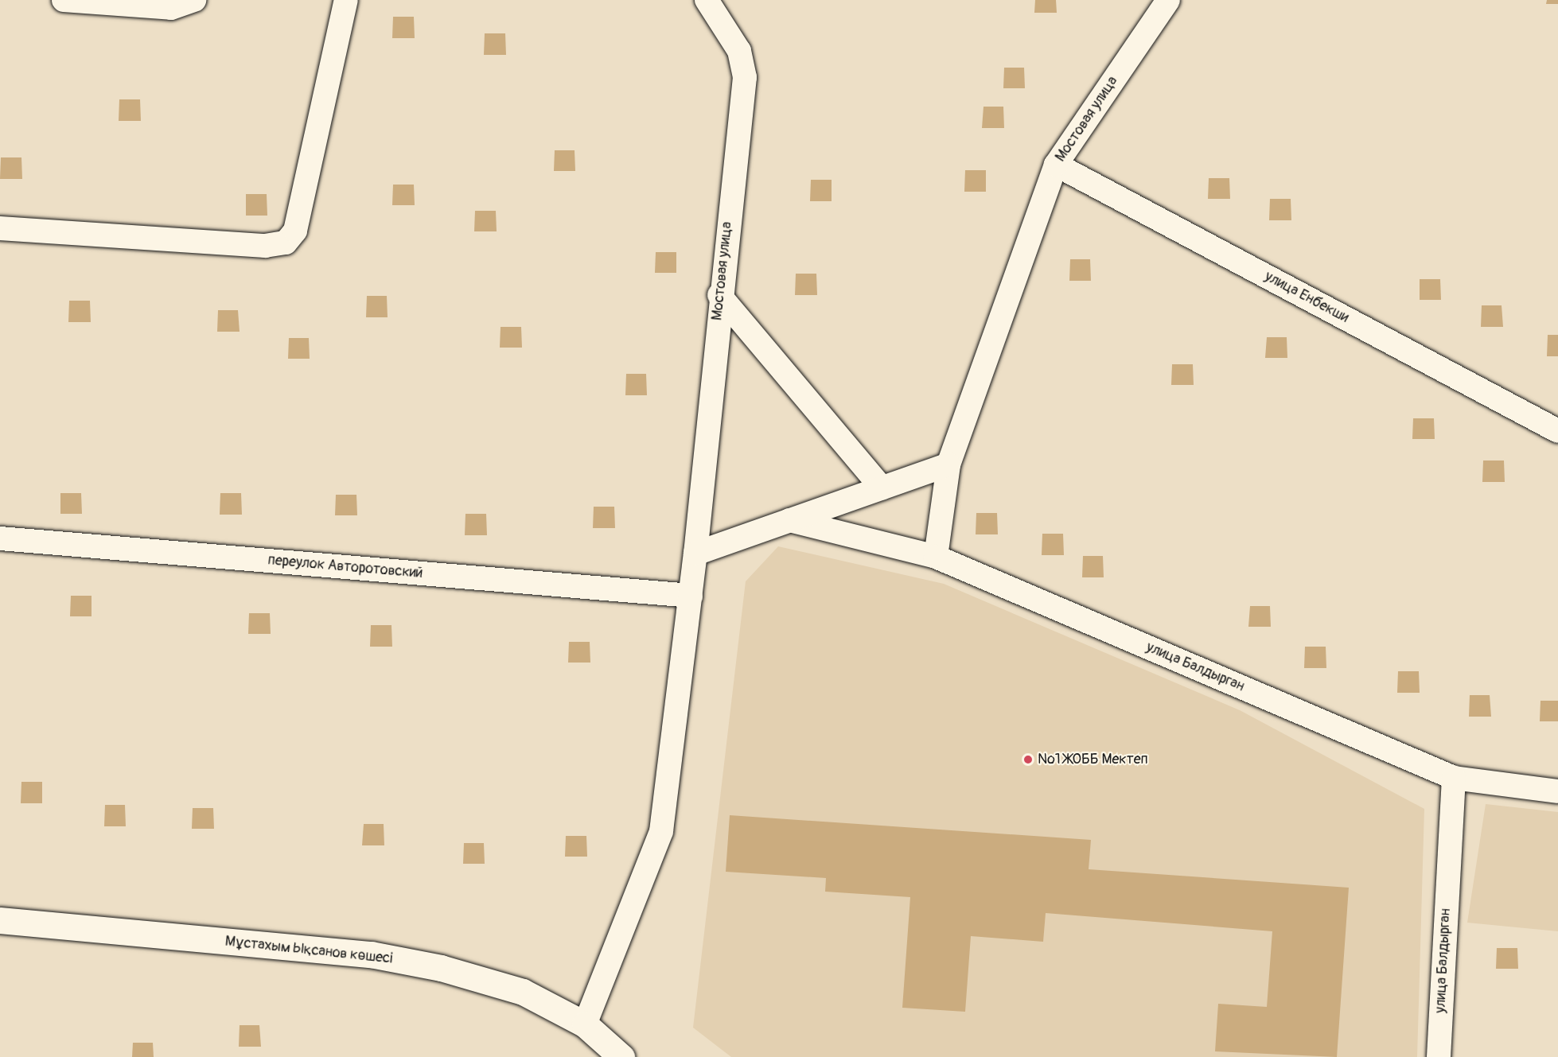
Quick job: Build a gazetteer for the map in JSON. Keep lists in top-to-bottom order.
{
  "streets": {
    "main road": ["Мұстахым Ықсанов көшесі"],
    "street": [
      "Мостовая улица",
      "улица Енбекши",
      "переулок Авторотовский",
      "улица Балдырган"
    ]
  },
  "crossings": [
    ["Мостовая улица", "улица Енбекши"],
    ["Мостовая улица", "переулок Авторотовский"],
    ["Мостовая улица", "улица Балдырган"],
    ["Мостовая улица", "Мұстахым Ықсанов көшесі"]
  ],
  "places": ["№1 ЖОББ Мектеп"]
}
